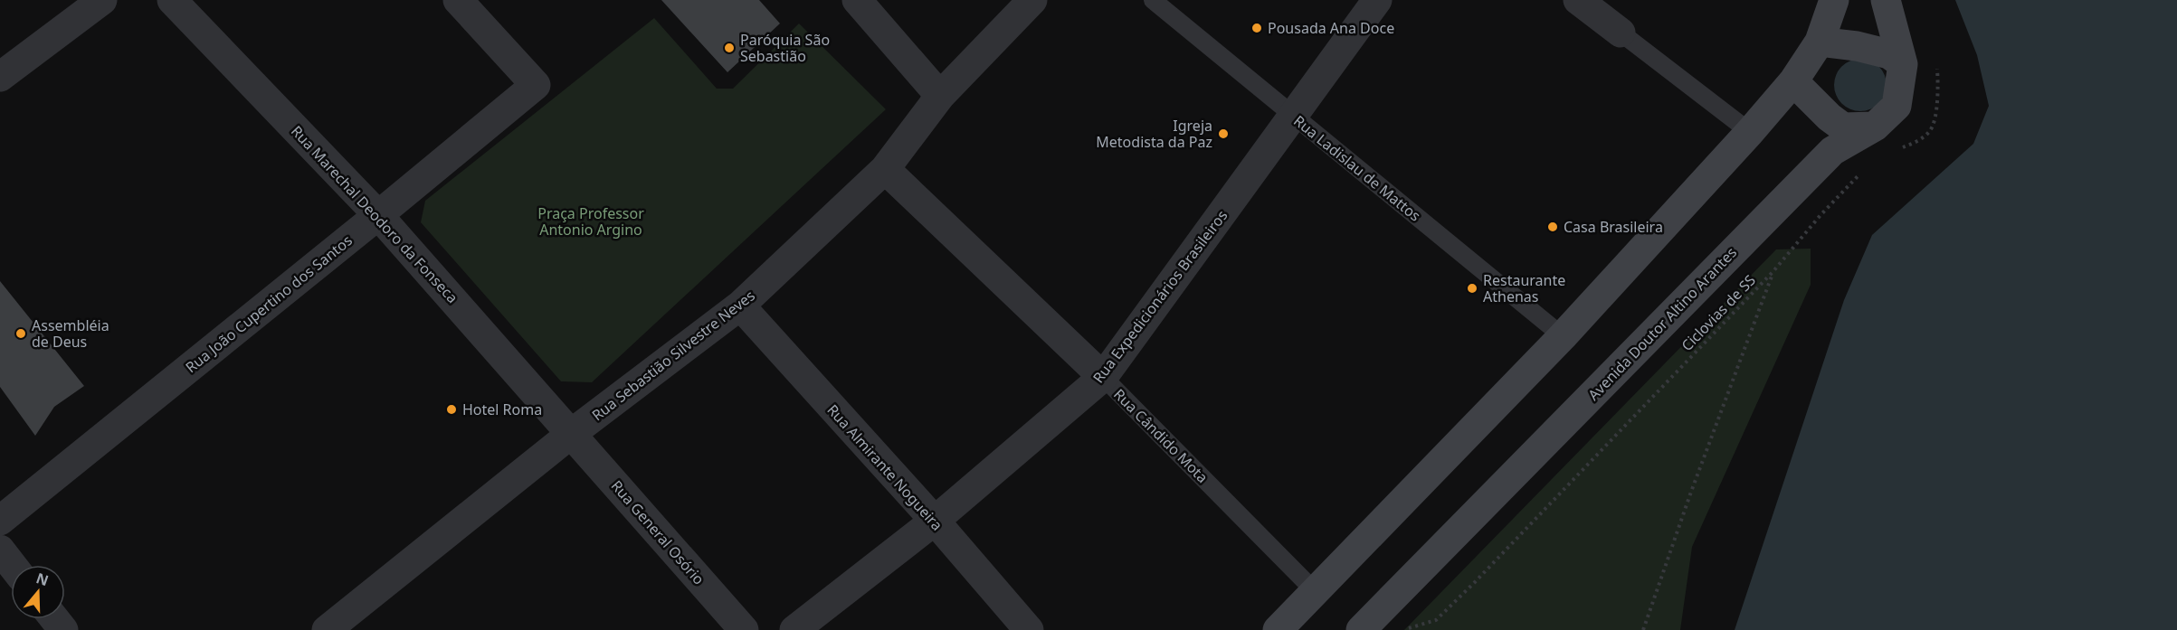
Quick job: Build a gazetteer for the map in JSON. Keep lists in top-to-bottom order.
{
  "streets": {
    "main road": ["Avenida Doutor Altino Arantes"],
    "street": [
      "Rua Marechal Deodoro da Fonseca",
      "Rua Expedicionários Brasileiros",
      "Rua João Cupertino dos Santos",
      "Rua Sebastião Silvestre Neves",
      "Rua Cândido Mota",
      "Rua Almirante Nogueira",
      "Rua General Osório"
    ],
    "lane": ["Rua Ladislau de Mattos"],
    "path": ["Ciclovias de SS"]
  },
  "crossings": [
    ["Rua Ladislau de Mattos", "Rua Expedicionários Brasileiros"],
    ["Rua Marechal Deodoro da Fonseca", "Rua João Cupertino dos Santos"],
    ["Rua Marechal Deodoro da Fonseca", "Rua Sebastião Silvestre Neves"],
    ["Rua Marechal Deodoro da Fonseca", "Rua General Osório"],
    ["Rua Expedicionários Brasileiros", "Rua Cândido Mota"],
    ["Rua Expedicionários Brasileiros", "Rua Almirante Nogueira"],
    ["Rua Sebastião Silvestre Neves", "Rua Cândido Mota"],
    ["Rua Sebastião Silvestre Neves", "Rua Almirante Nogueira"],
    ["Rua Sebastião Silvestre Neves", "Rua General Osório"]
  ],
  "parks": ["Praça Professor Antonio Argino"],
  "places": [
    "Pousada Ana Doce",
    "Paróquia São Sebastião",
    "Igreja Metodista da Paz",
    "Casa Brasileira",
    "Restaurante Athenas",
    "Assembléia de Deus",
    "Hotel Roma"
  ],
  "north": "top"
}
